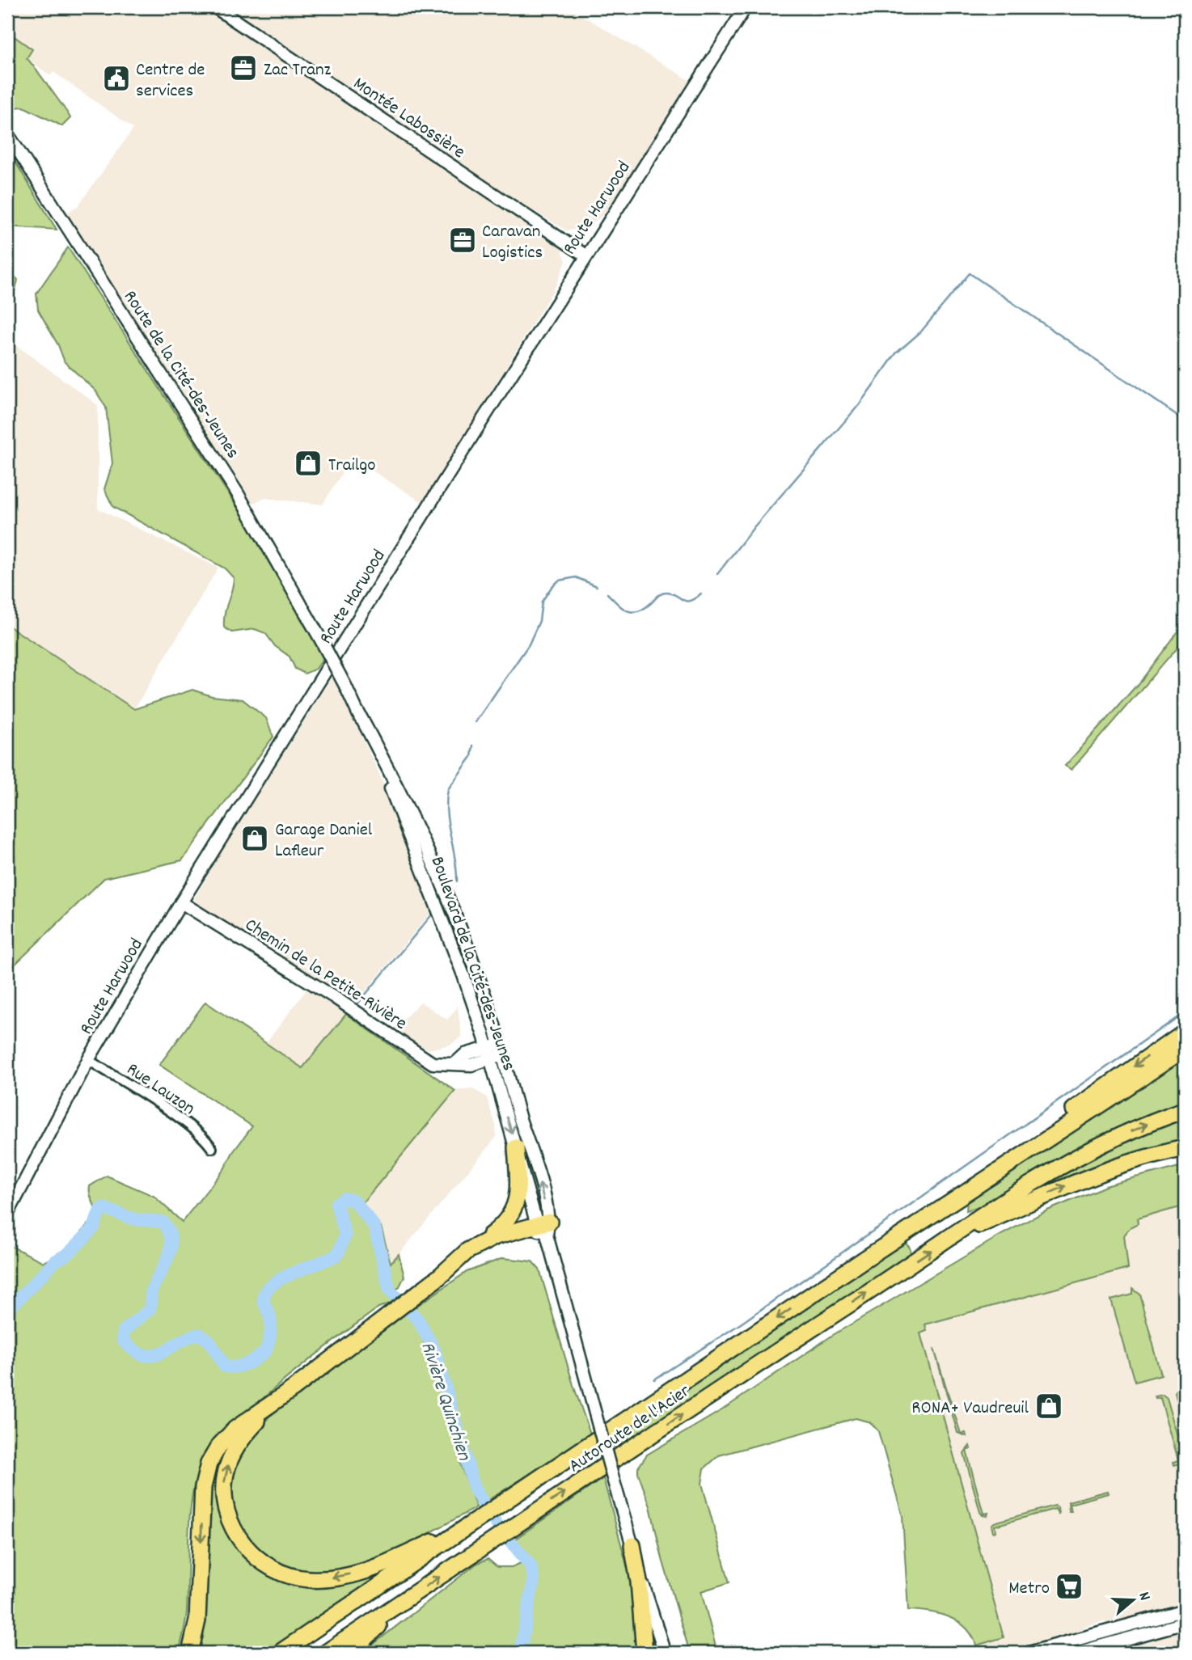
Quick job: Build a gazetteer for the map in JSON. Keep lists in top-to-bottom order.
{
  "streets": {
    "highway": ["Autoroute de l'Acier"],
    "main road": [
      "Montée Labossière",
      "Route Harwood",
      "Route de la Cité-des-Jeunes",
      "Boulevard de la Cité-des-Jeunes",
      "Chemin de la Petite-Rivière"
    ],
    "street": ["Rue Lauzon"]
  },
  "crossings": [
    ["Montée Labossière", "Route Harwood"],
    ["Route Harwood", "Chemin de la Petite-Rivière"],
    ["Route Harwood", "Rue Lauzon"],
    ["Route de la Cité-des-Jeunes", "Boulevard de la Cité-des-Jeunes"],
    ["Boulevard de la Cité-des-Jeunes", "Chemin de la Petite-Rivière"]
  ],
  "water": ["Rivière Quinchien"],
  "places": {
    "office": ["Zac Tranz", "Caravan Logistics"],
    "public building": ["Centre de services"],
    "shop": ["Trailgo", "Garage Daniel Lafleur", "RONA+ Vaudreuil"],
    "supermarket": ["Metro"]
  },
  "north": "right"
}
